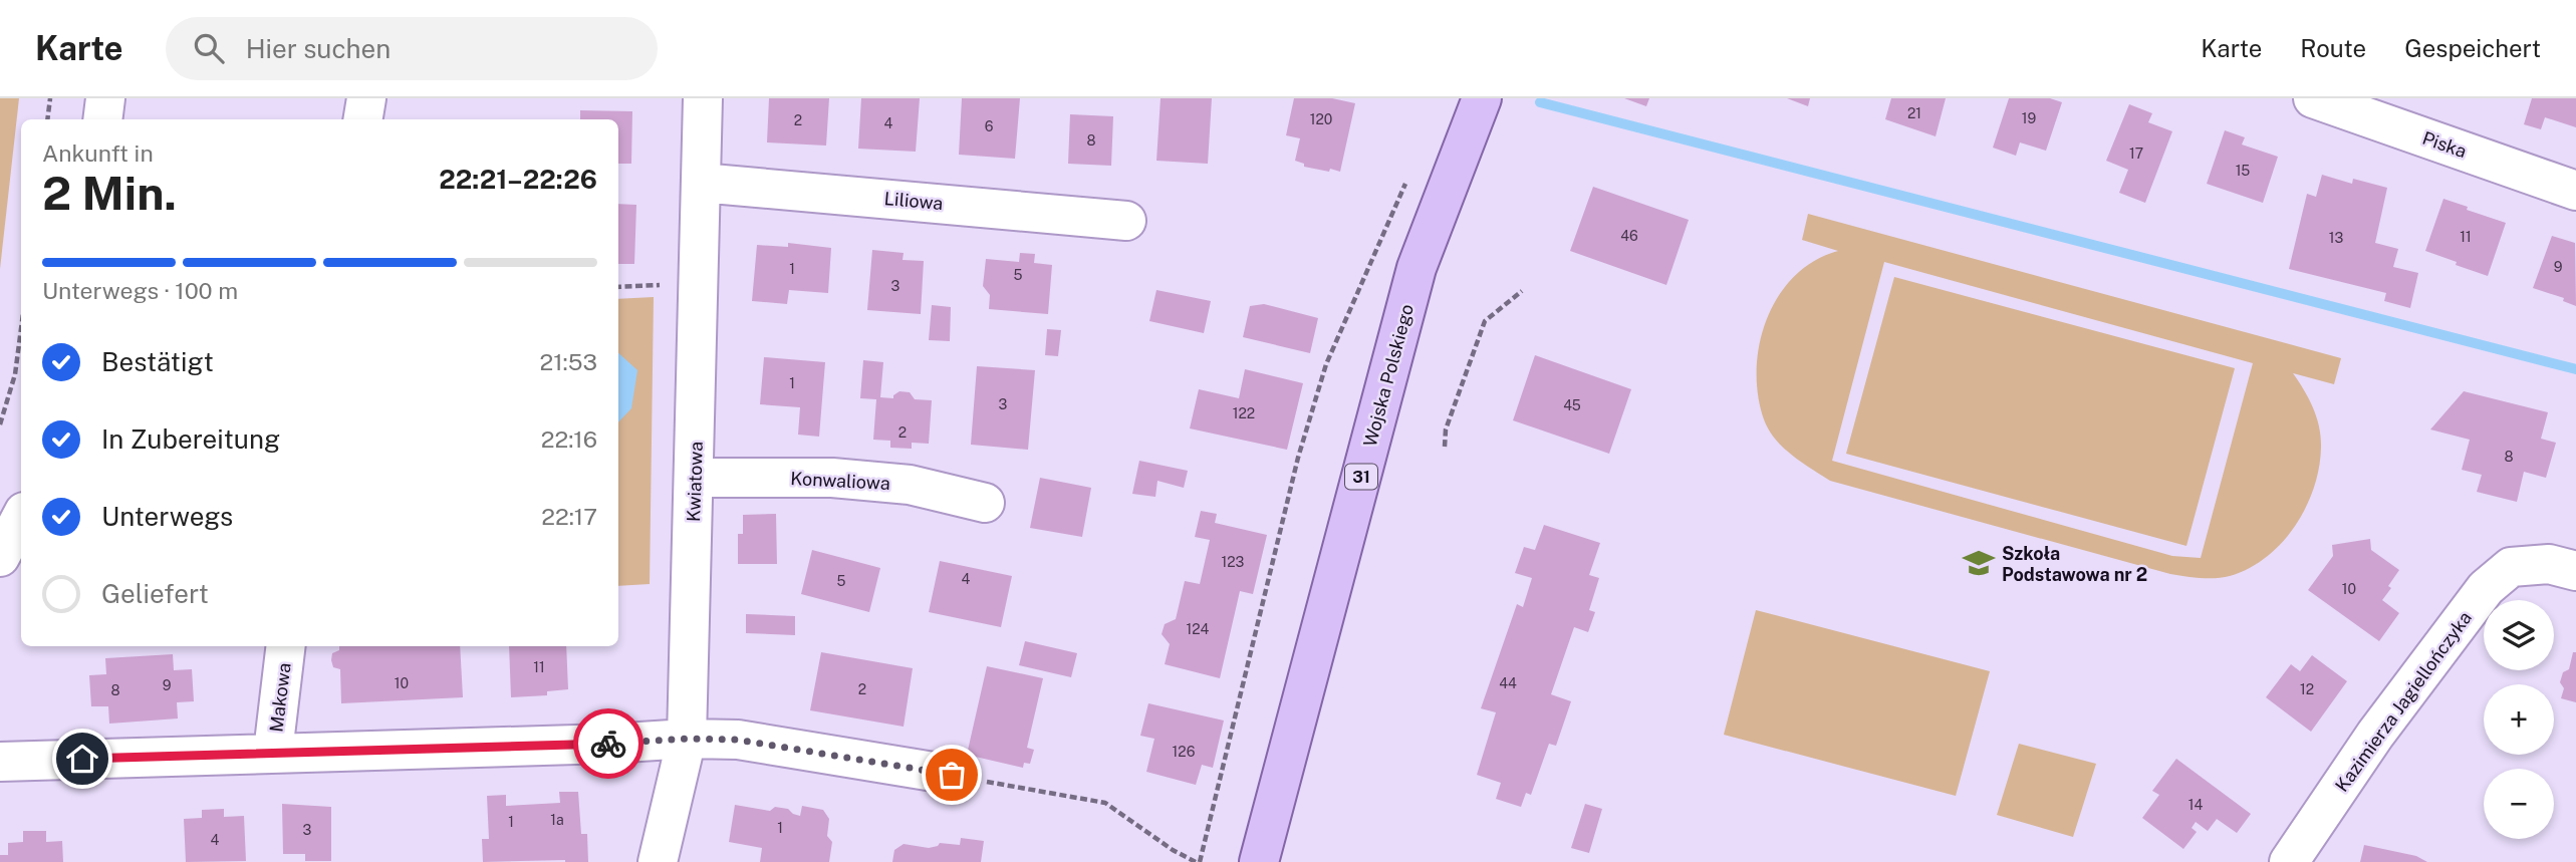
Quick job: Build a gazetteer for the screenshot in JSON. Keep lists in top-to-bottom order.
{
  "streets": {
    "main road": ["Wojska Polskiego", "31"],
    "street": [
      "Piska",
      "Liliowa",
      "Konwaliowa",
      "Kwiatowa",
      "Makowa",
      "Kazimierza Jagiellończyka"
    ]
  },
  "crossings": [
    ["Liliowa", "Kwiatowa"],
    ["Konwaliowa", "Kwiatowa"]
  ],
  "places": {
    "school or university": ["Szkoła Podstawowa nr 2"]
  },
  "house_numbers": [
    "21",
    "19",
    "120",
    "2",
    "4",
    "6",
    "8",
    "17",
    "15",
    "46",
    "11",
    "13",
    "9",
    "1",
    "5",
    "3",
    "1",
    "3",
    "45",
    "122",
    "2",
    "8",
    "123",
    "4",
    "5",
    "10",
    "124",
    "11",
    "10",
    "44",
    "9",
    "2",
    "12",
    "8",
    "126",
    "14",
    "1a",
    "1",
    "1",
    "3",
    "4"
  ],
  "page": {
    "header": "Karte",
    "search": "Hier suchen",
    "nav": ["Karte", "Route", "Gespeichert"],
    "heading": ["2 Min.", "Ankunft in", "22:21–22:26"],
    "bar": "Unterwegs · 100 m",
    "list": [
      ["Bestätigt", "21:53"],
      ["In Zubereitung", "22:16"],
      ["Unterwegs", "22:17"],
      "Geliefert"
    ],
    "map_buttons": ["+", "−"]
  }
}
